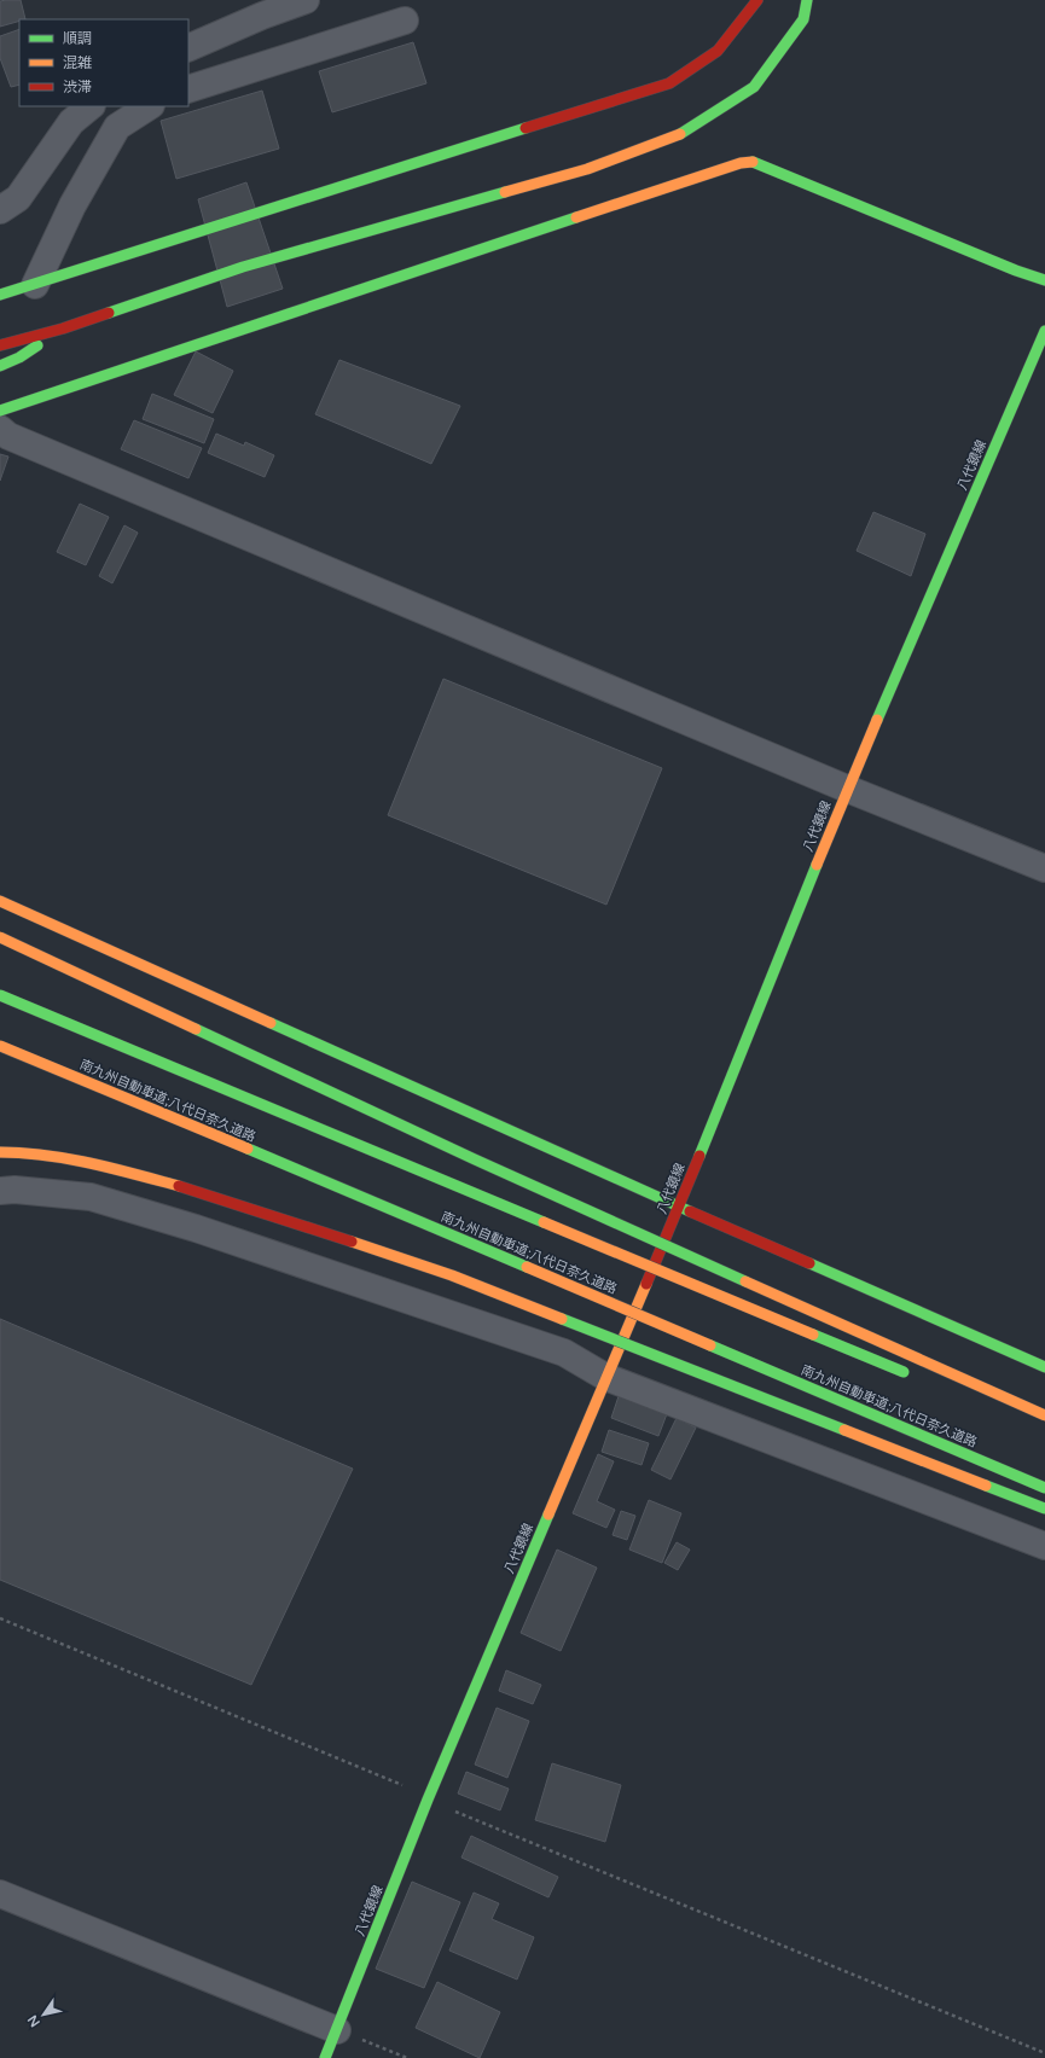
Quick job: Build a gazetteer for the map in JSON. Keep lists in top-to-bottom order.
{
  "streets": {
    "main road": ["八代鏡線", "南九州自動車道;八代日奈久道路"]
  },
  "legend": ["順調", "混雑", "渋滞"],
  "north": "bottom left"
}
